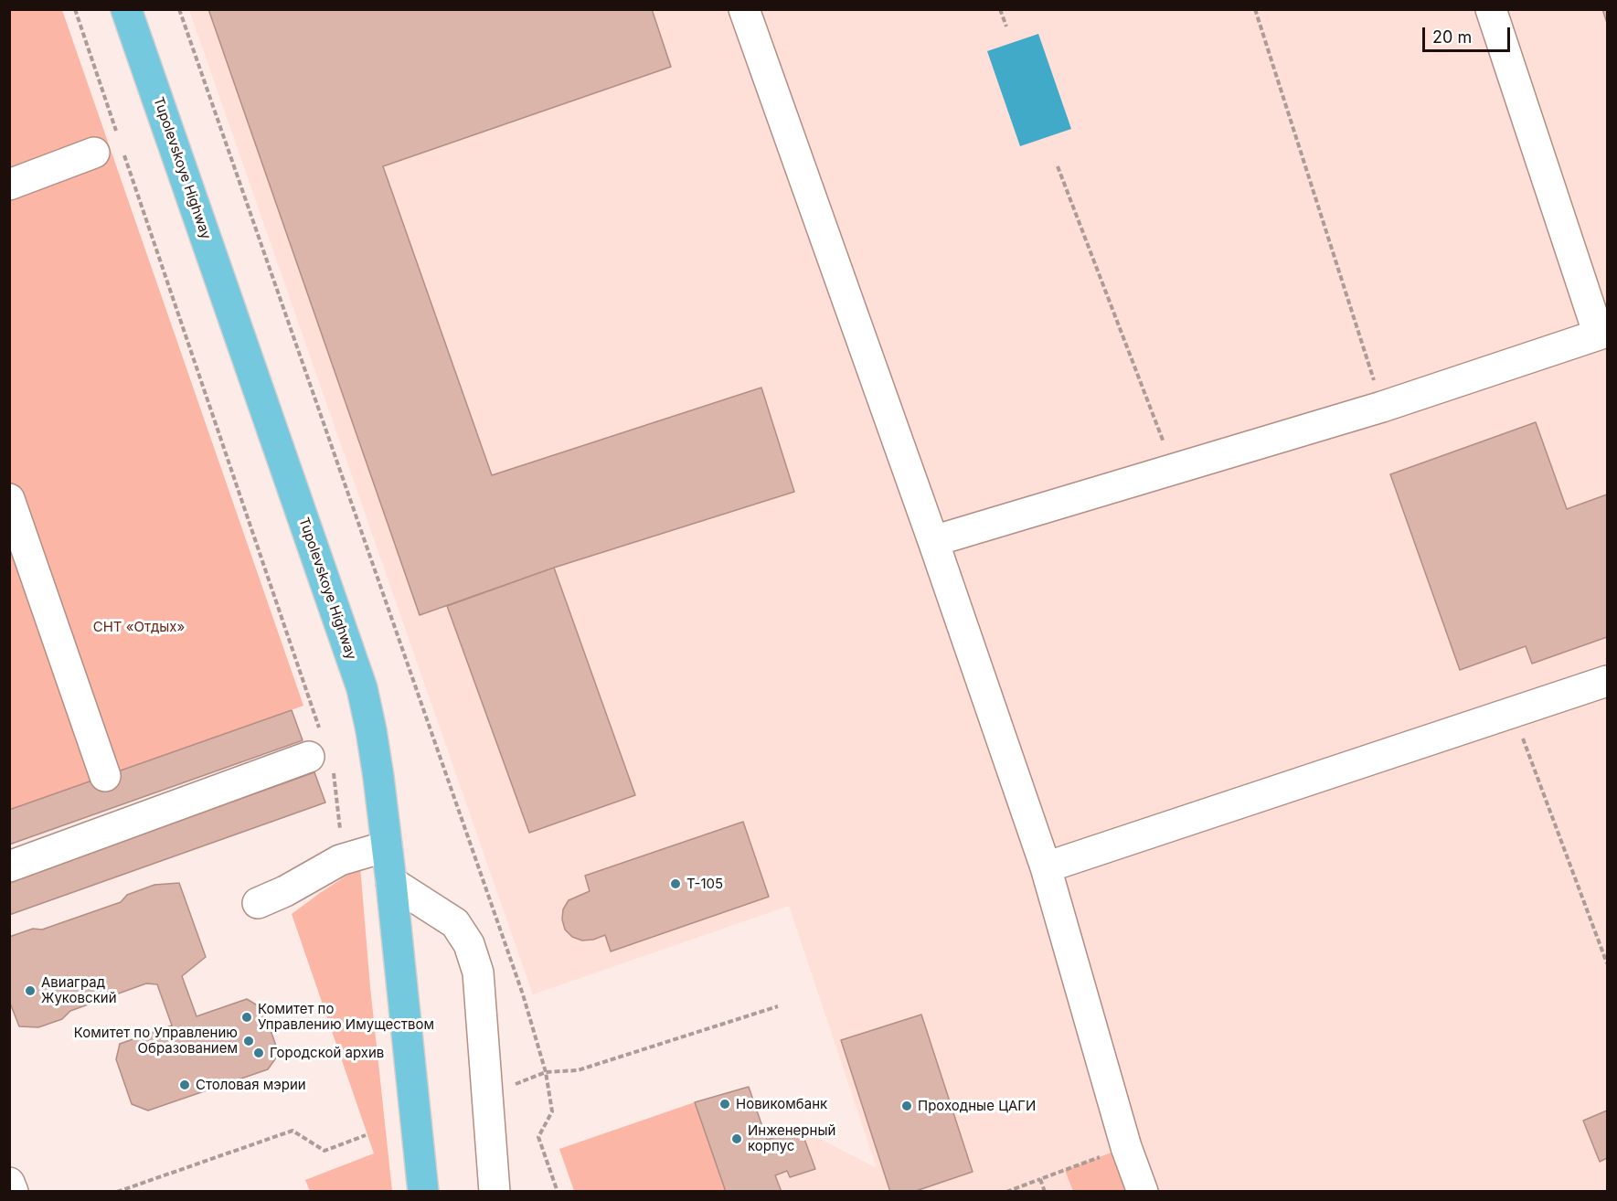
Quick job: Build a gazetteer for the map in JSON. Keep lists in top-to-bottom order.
{
  "streets": {
    "main road": ["Tupolevskoye Highway"]
  },
  "parks": ["СНТ «Отдых»"],
  "places": [
    "Т-105",
    "Авиаград Жуковский",
    "Комитет по Управлению Имуществом",
    "Комитет по Управлению Образованием",
    "Городской архив",
    "Столовая мэрии",
    "Новикомбанк",
    "Проходные ЦАГИ",
    "Инженерный корпус"
  ],
  "scale_bar": "20 m"
}
